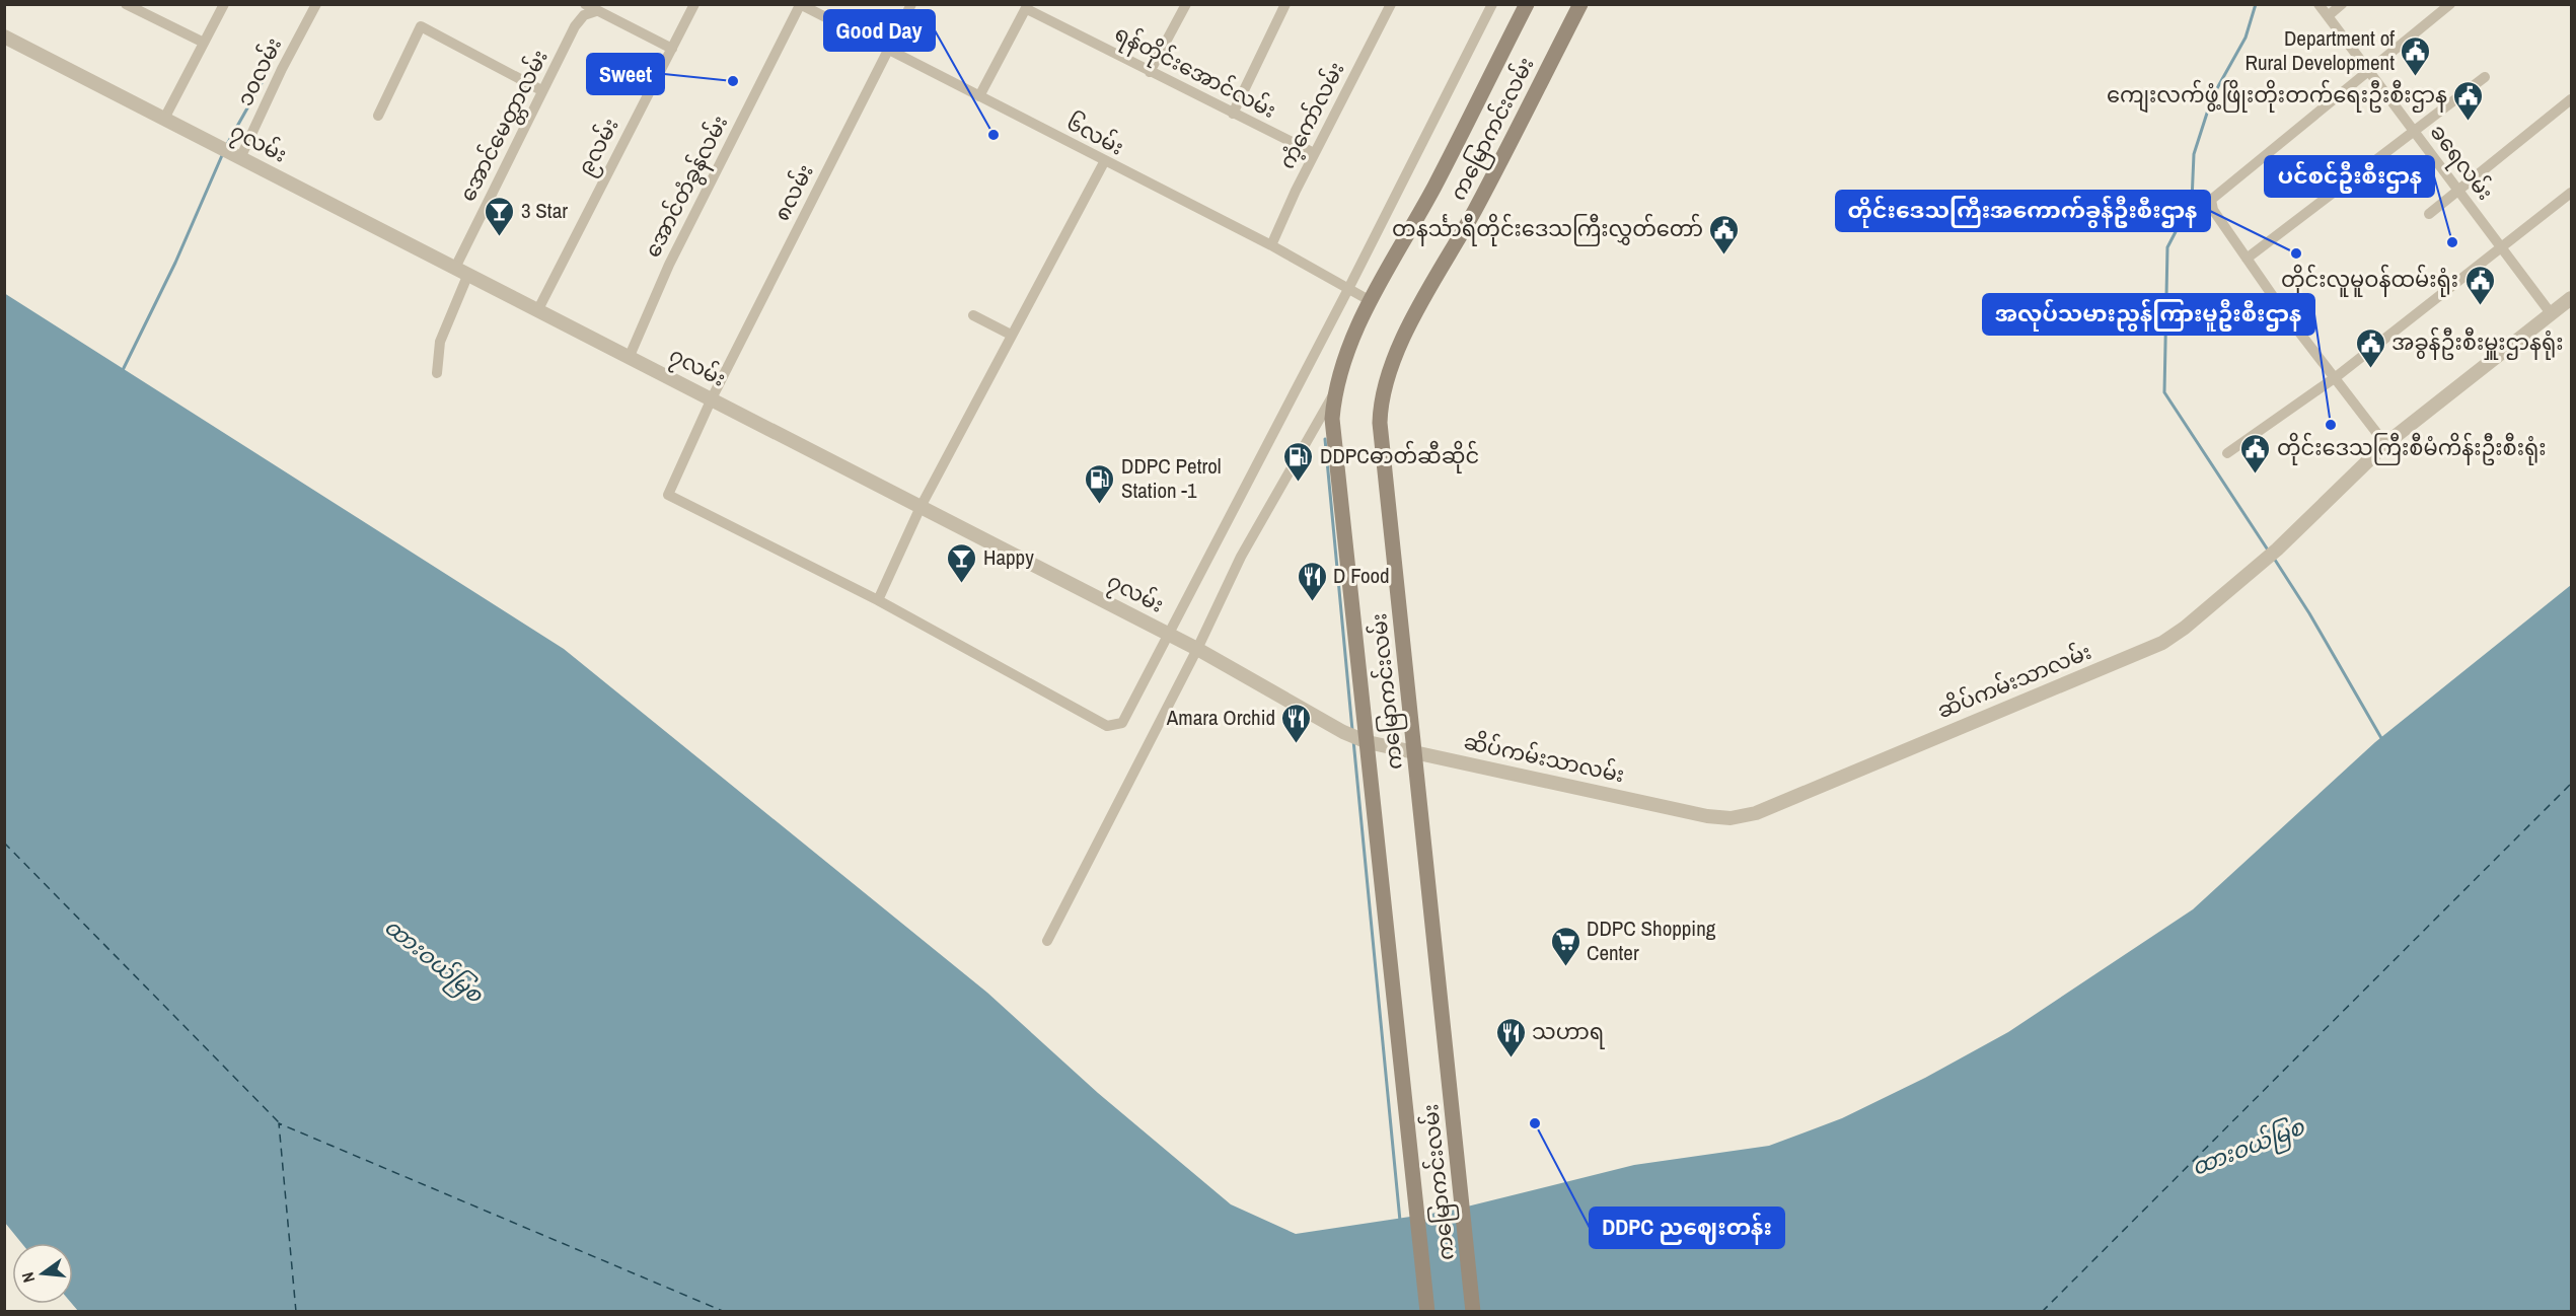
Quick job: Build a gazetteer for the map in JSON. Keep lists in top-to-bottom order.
{
  "streets": {
    "main road": ["ကမြောကင်းလမ်း"],
    "street": [
      "၁၀လမ်း",
      "ရန်တိုင်းအောင်လမ်း",
      "ကံ့ကော်လမ်း",
      "အောင်မေတ္တာလမ်း",
      "၆လမ်း",
      "၇လမ်း",
      "၉လမ်း",
      "ခရေလမ်း",
      "အောင်တံခွန်လမ်း",
      "၈လမ်း",
      "ဆိပ်ကမ်းသာလမ်း"
    ]
  },
  "crossings": [
    ["၁၀လမ်း", "၇လမ်း"],
    ["ရန်တိုင်းအောင်လမ်း", "ကံ့ကော်လမ်း"],
    ["ကံ့ကော်လမ်း", "၆လမ်း"],
    ["အောင်မေတ္တာလမ်း", "၇လမ်း"],
    ["ကမြောကင်းလမ်း", "၆လမ်း"],
    ["ကမြောကင်းလမ်း", "၇လမ်း"],
    ["ကမြောကင်းလမ်း", "ဆိပ်ကမ်းသာလမ်း"],
    ["၆လမ်း", "အောင်တံခွန်လမ်း"],
    ["၆လမ်း", "၈လမ်း"],
    ["၇လမ်း", "၉လမ်း"],
    ["၇လမ်း", "အောင်တံခွန်လမ်း"],
    ["၇လမ်း", "၈လမ်း"],
    ["၇လမ်း", "ဆိပ်ကမ်းသာလမ်း"],
    ["ခရေလမ်း", "ဆိပ်ကမ်းသာလမ်း"]
  ],
  "water": ["ထားဝယ်မြစ"],
  "places": {
    "public building": [
      "Department of Rural Development",
      "ကျေးလက်ဖွံ့ဖြိုးတိုးတက်ရေးဦးစီးဌာန",
      "တနင်္သာရီတိုင်းဒေသကြီးလွှတ်တော်",
      "တိုင်းလူမူဝန်ထမ်းရုံး",
      "အခွန်ဦးစီးမှူးဌာနရုံး",
      "တိုင်းဒေသကြီးစီမံကိန်းဦးစီးရုံး"
    ],
    "other": [
      "Sweet",
      "Good Day",
      "ပင်စင်ဦးစီးဌာန",
      "တိုင်းဒေသကြီးအကောက်ခွန်ဦးစီးဌာန",
      "အလုပ်သမားညွန်ကြားမူဦးစီးဌာန",
      "DDPC ညဈေးတန်း"
    ],
    "bar": ["3 Star", "Happy"],
    "fuel station": ["DDPCဓာတ်ဆီဆိုင်", "DDPC Petrol Station -1"],
    "restaurant": ["D Food", "Amara Orchid", "သဟာရ"],
    "supermarket": ["DDPC Shopping Center"]
  },
  "north": "left"
}
